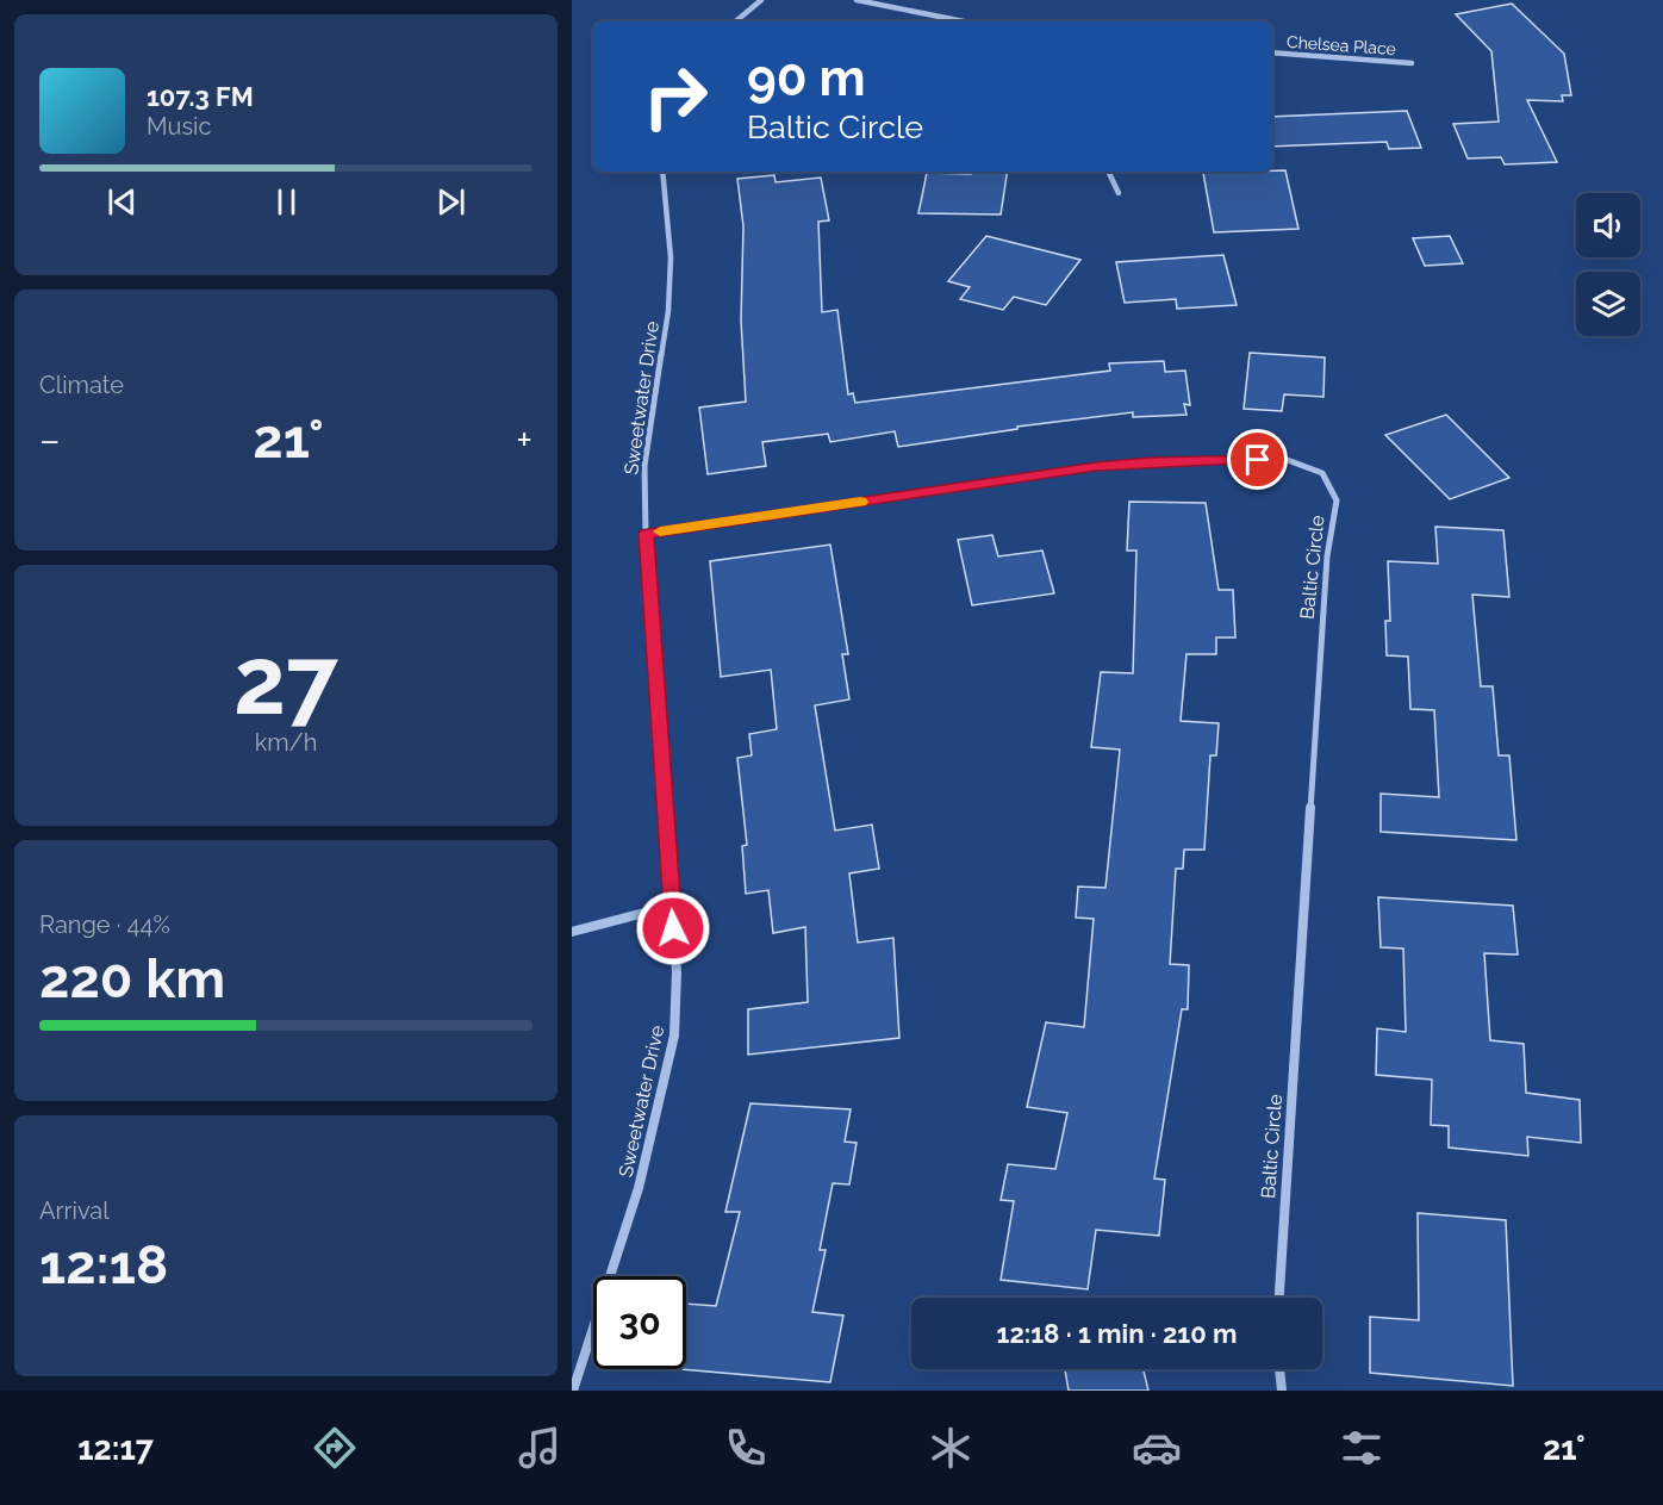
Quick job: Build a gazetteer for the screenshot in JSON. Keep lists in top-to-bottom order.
{
  "streets": {
    "street": ["Chelsea Place", "Sweetwater Drive", "Baltic Circle"]
  },
  "crossings": [
    ["Sweetwater Drive", "Baltic Circle"]
  ],
  "page": {
    "turn": ["90 m", "Baltic Circle"],
    "song": ["107.3 FM", "Music"],
    "tile": [
      "Climate",
      ["27", "km/h"],
      ["Range · 44%", "220 km"],
      ["Arrival", "12:18"]
    ],
    "heat": ["−", "21°", "+"],
    "limit": "30",
    "trip": "12:18 · 1 min · 210 m",
    "tabs": ["12:17", "21°"]
  }
}
